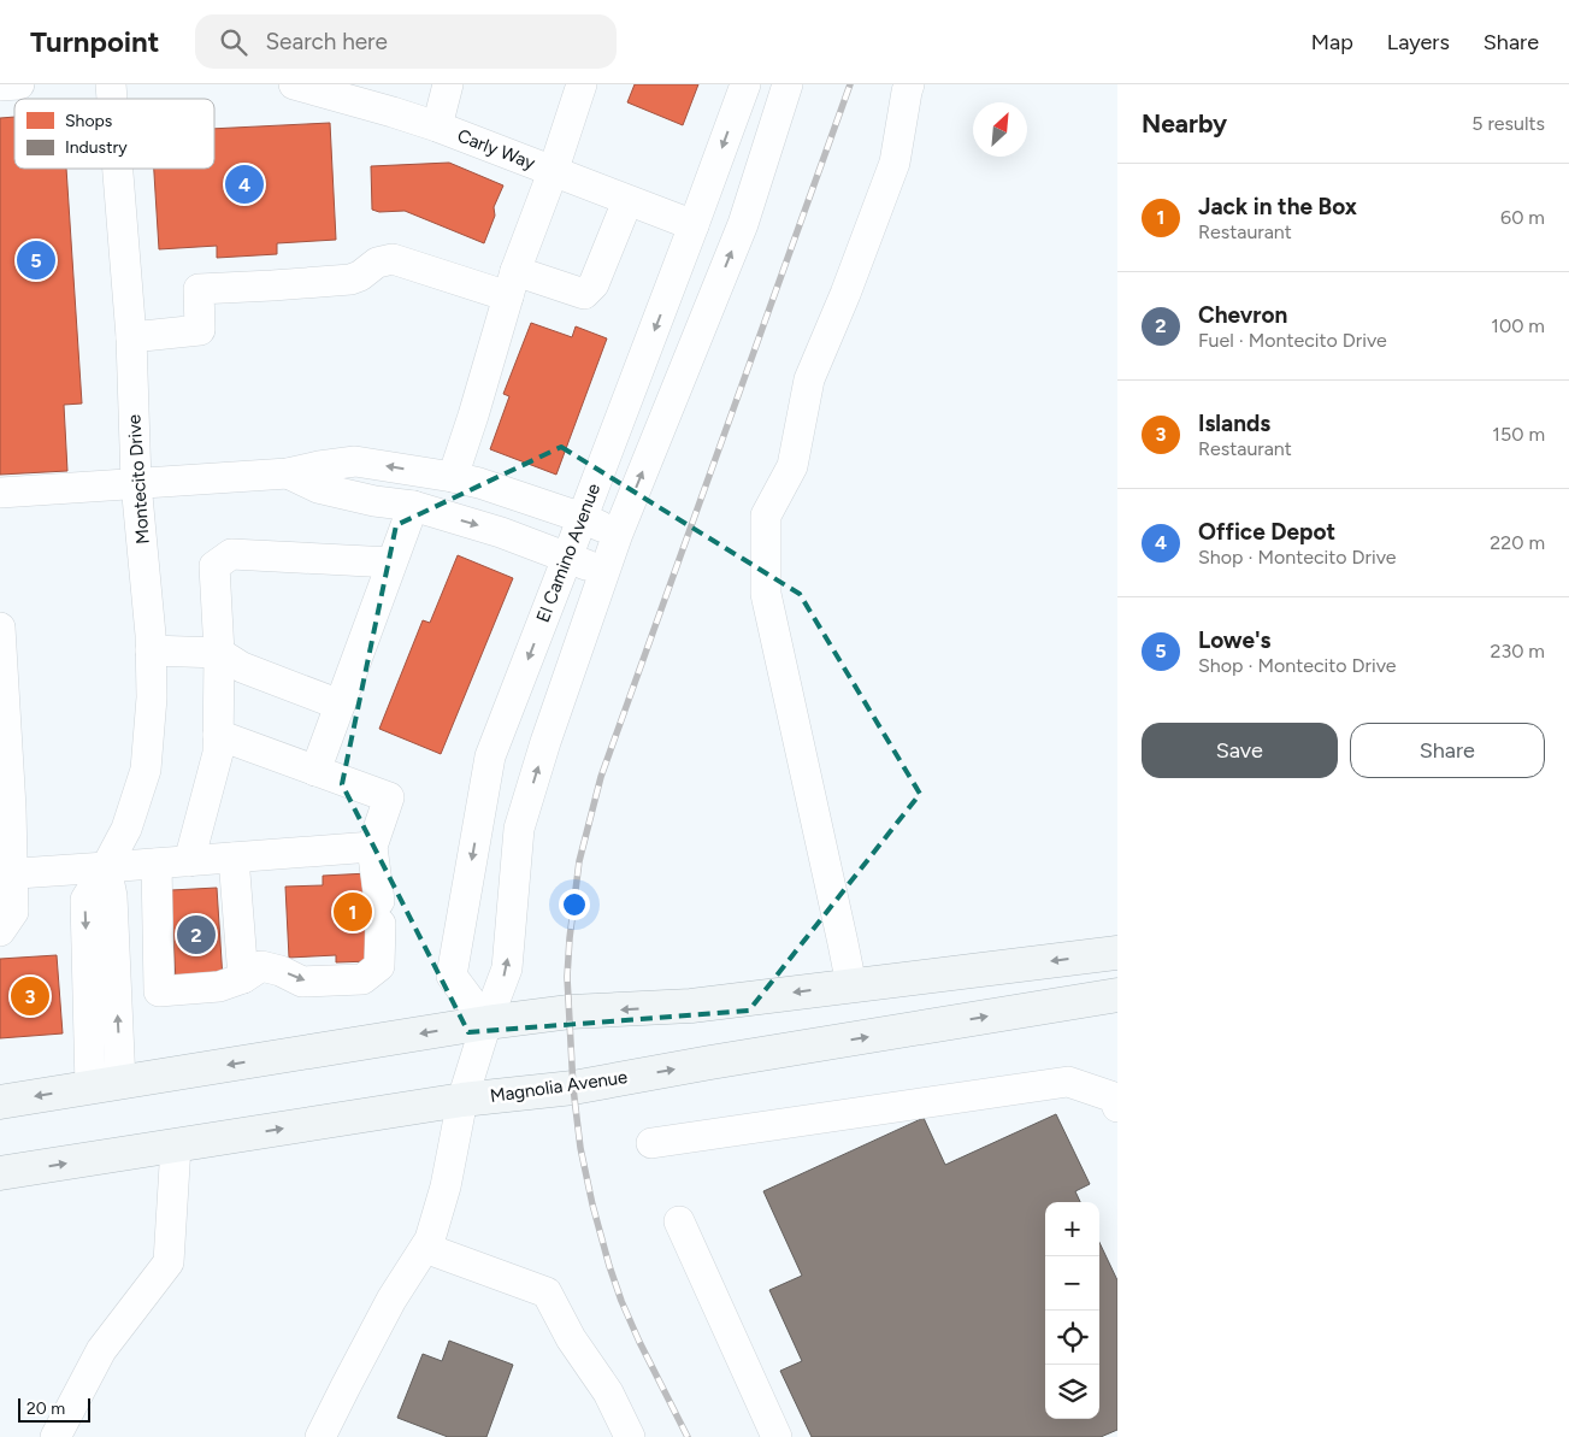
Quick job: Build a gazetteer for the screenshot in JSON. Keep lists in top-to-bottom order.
{
  "streets": {
    "main road": ["Magnolia Avenue"],
    "street": ["Carly Way", "Montecito Drive", "El Camino Avenue"]
  },
  "crossings": [
    ["Carly Way", "El Camino Avenue"]
  ],
  "legend": ["Shops", "Industry"],
  "scale_bar": "20 m",
  "north": "top right",
  "page": {
    "header": "Turnpoint",
    "search": "Search here",
    "nav": ["Map", "Layers", "Share"],
    "heading": ["Nearby", "5 results"],
    "pins": [
      "4",
      "5",
      "1",
      "2",
      "3"
    ],
    "list": [
      {
        "mark": "1",
        "name": "Jack in the Box",
        "note": "Restaurant",
        "value": "60 m"
      },
      {
        "mark": "2",
        "name": "Chevron",
        "note": "Fuel · Montecito Drive",
        "value": "100 m"
      },
      {
        "mark": "3",
        "name": "Islands",
        "note": "Restaurant",
        "value": "150 m"
      },
      {
        "mark": "4",
        "name": "Office Depot",
        "note": "Shop · Montecito Drive",
        "value": "220 m"
      },
      {
        "mark": "5",
        "name": "Lowe's",
        "note": "Shop · Montecito Drive",
        "value": "230 m"
      }
    ],
    "buttons": ["Save", "Share"],
    "map_buttons": ["+", "−"],
    "scale": "20 m"
  }
}
